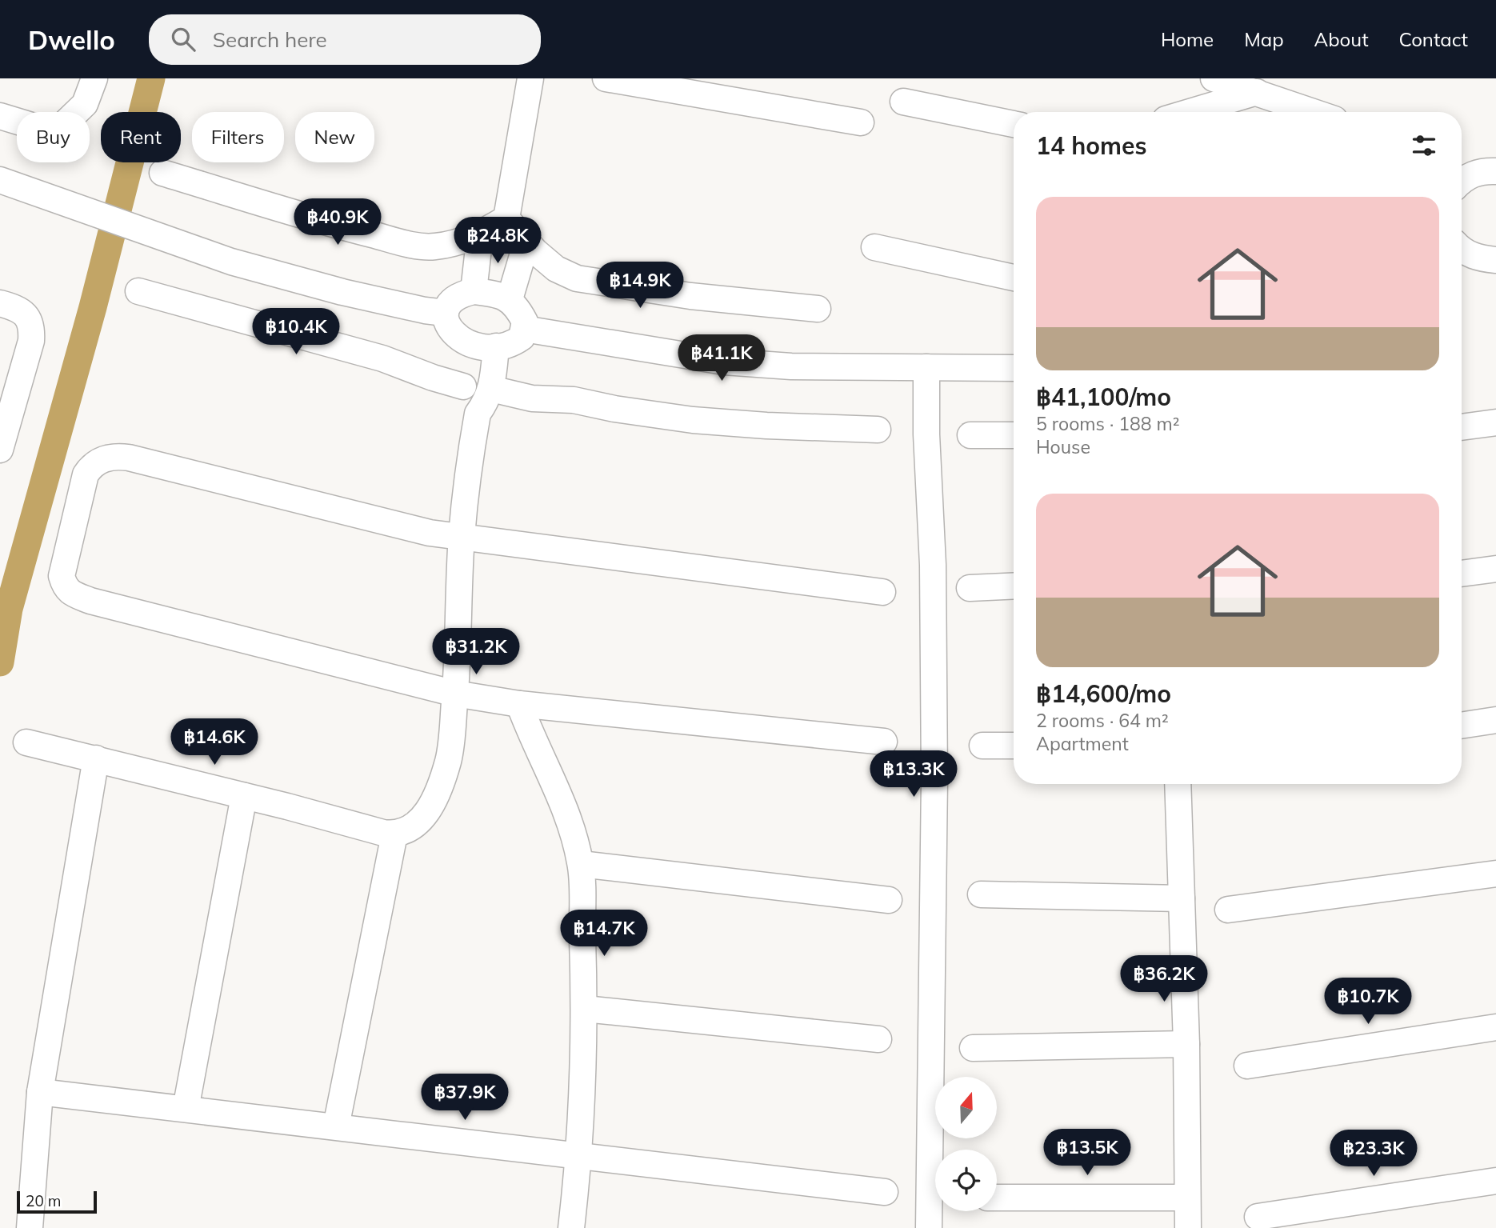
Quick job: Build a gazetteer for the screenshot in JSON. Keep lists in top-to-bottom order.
{
  "scale_bar": "20 m",
  "north": "top",
  "page": {
    "header": "Dwello",
    "search": "Search here",
    "nav": [
      "Home",
      "Map",
      "About",
      "Contact"
    ],
    "chip": [
      "Buy",
      "Rent",
      "Filters",
      "New"
    ],
    "heading": "14 homes",
    "list": [
      {
        "name": "฿41,100/mo",
        "note": "5 rooms · 188 m² · House"
      },
      {
        "name": "฿14,600/mo",
        "note": "2 rooms · 64 m² · Apartment"
      }
    ],
    "price": [
      "฿40.9K",
      "฿24.8K",
      "฿14.9K",
      "฿10.4K",
      "฿41.1K",
      "฿31.2K",
      "฿14.6K",
      "฿13.3K",
      "฿14.7K",
      "฿36.2K",
      "฿10.7K",
      "฿37.9K",
      "฿13.5K",
      "฿23.3K"
    ],
    "scale": "20 m"
  }
}
